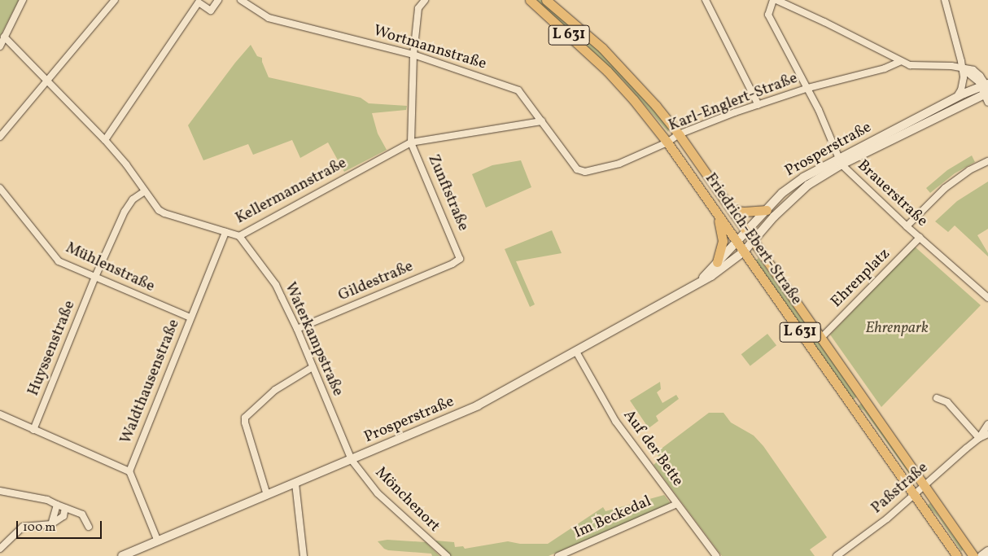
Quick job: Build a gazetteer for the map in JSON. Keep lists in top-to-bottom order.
{
  "streets": {
    "main road": ["L 631", "Prosperstraße", "Friedrich-Ebert-Straße"],
    "street": [
      "Wortmannstraße",
      "Karl-Englert-Straße",
      "Kellermannstraße",
      "Zunftstraße",
      "Brauerstraße",
      "Mühlenstraße",
      "Ehrenplatz",
      "Gildestraße",
      "Waterkampstraße",
      "Huyssenstraße",
      "Waldthausenstraße",
      "Auf der Bette",
      "Paßstraße",
      "Mönchenort",
      "Im Beckedal"
    ]
  },
  "crossings": [
    ["Wortmannstraße", "Karl-Englert-Straße"],
    ["Wortmannstraße", "Kellermannstraße"],
    ["Karl-Englert-Straße", "Brauerstraße"],
    ["Karl-Englert-Straße", "Friedrich-Ebert-Straße"],
    ["Prosperstraße", "Brauerstraße"],
    ["Prosperstraße", "Friedrich-Ebert-Straße"],
    ["Prosperstraße", "Waterkampstraße"],
    ["Prosperstraße", "Auf der Bette"],
    ["Prosperstraße", "Mönchenort"],
    ["Kellermannstraße", "Zunftstraße"],
    ["Kellermannstraße", "Waterkampstraße"],
    ["Kellermannstraße", "Huyssenstraße"],
    ["Kellermannstraße", "Waldthausenstraße"],
    ["Zunftstraße", "Gildestraße"],
    ["Brauerstraße", "Ehrenplatz"],
    ["Friedrich-Ebert-Straße", "Ehrenplatz"],
    ["Friedrich-Ebert-Straße", "Paßstraße"],
    ["Mühlenstraße", "Huyssenstraße"],
    ["Mühlenstraße", "Waldthausenstraße"],
    ["Gildestraße", "Waterkampstraße"],
    ["Waterkampstraße", "Mönchenort"],
    ["Auf der Bette", "Im Beckedal"]
  ],
  "parks": ["Ehrenpark"],
  "scale_bar": "100 m"
}
